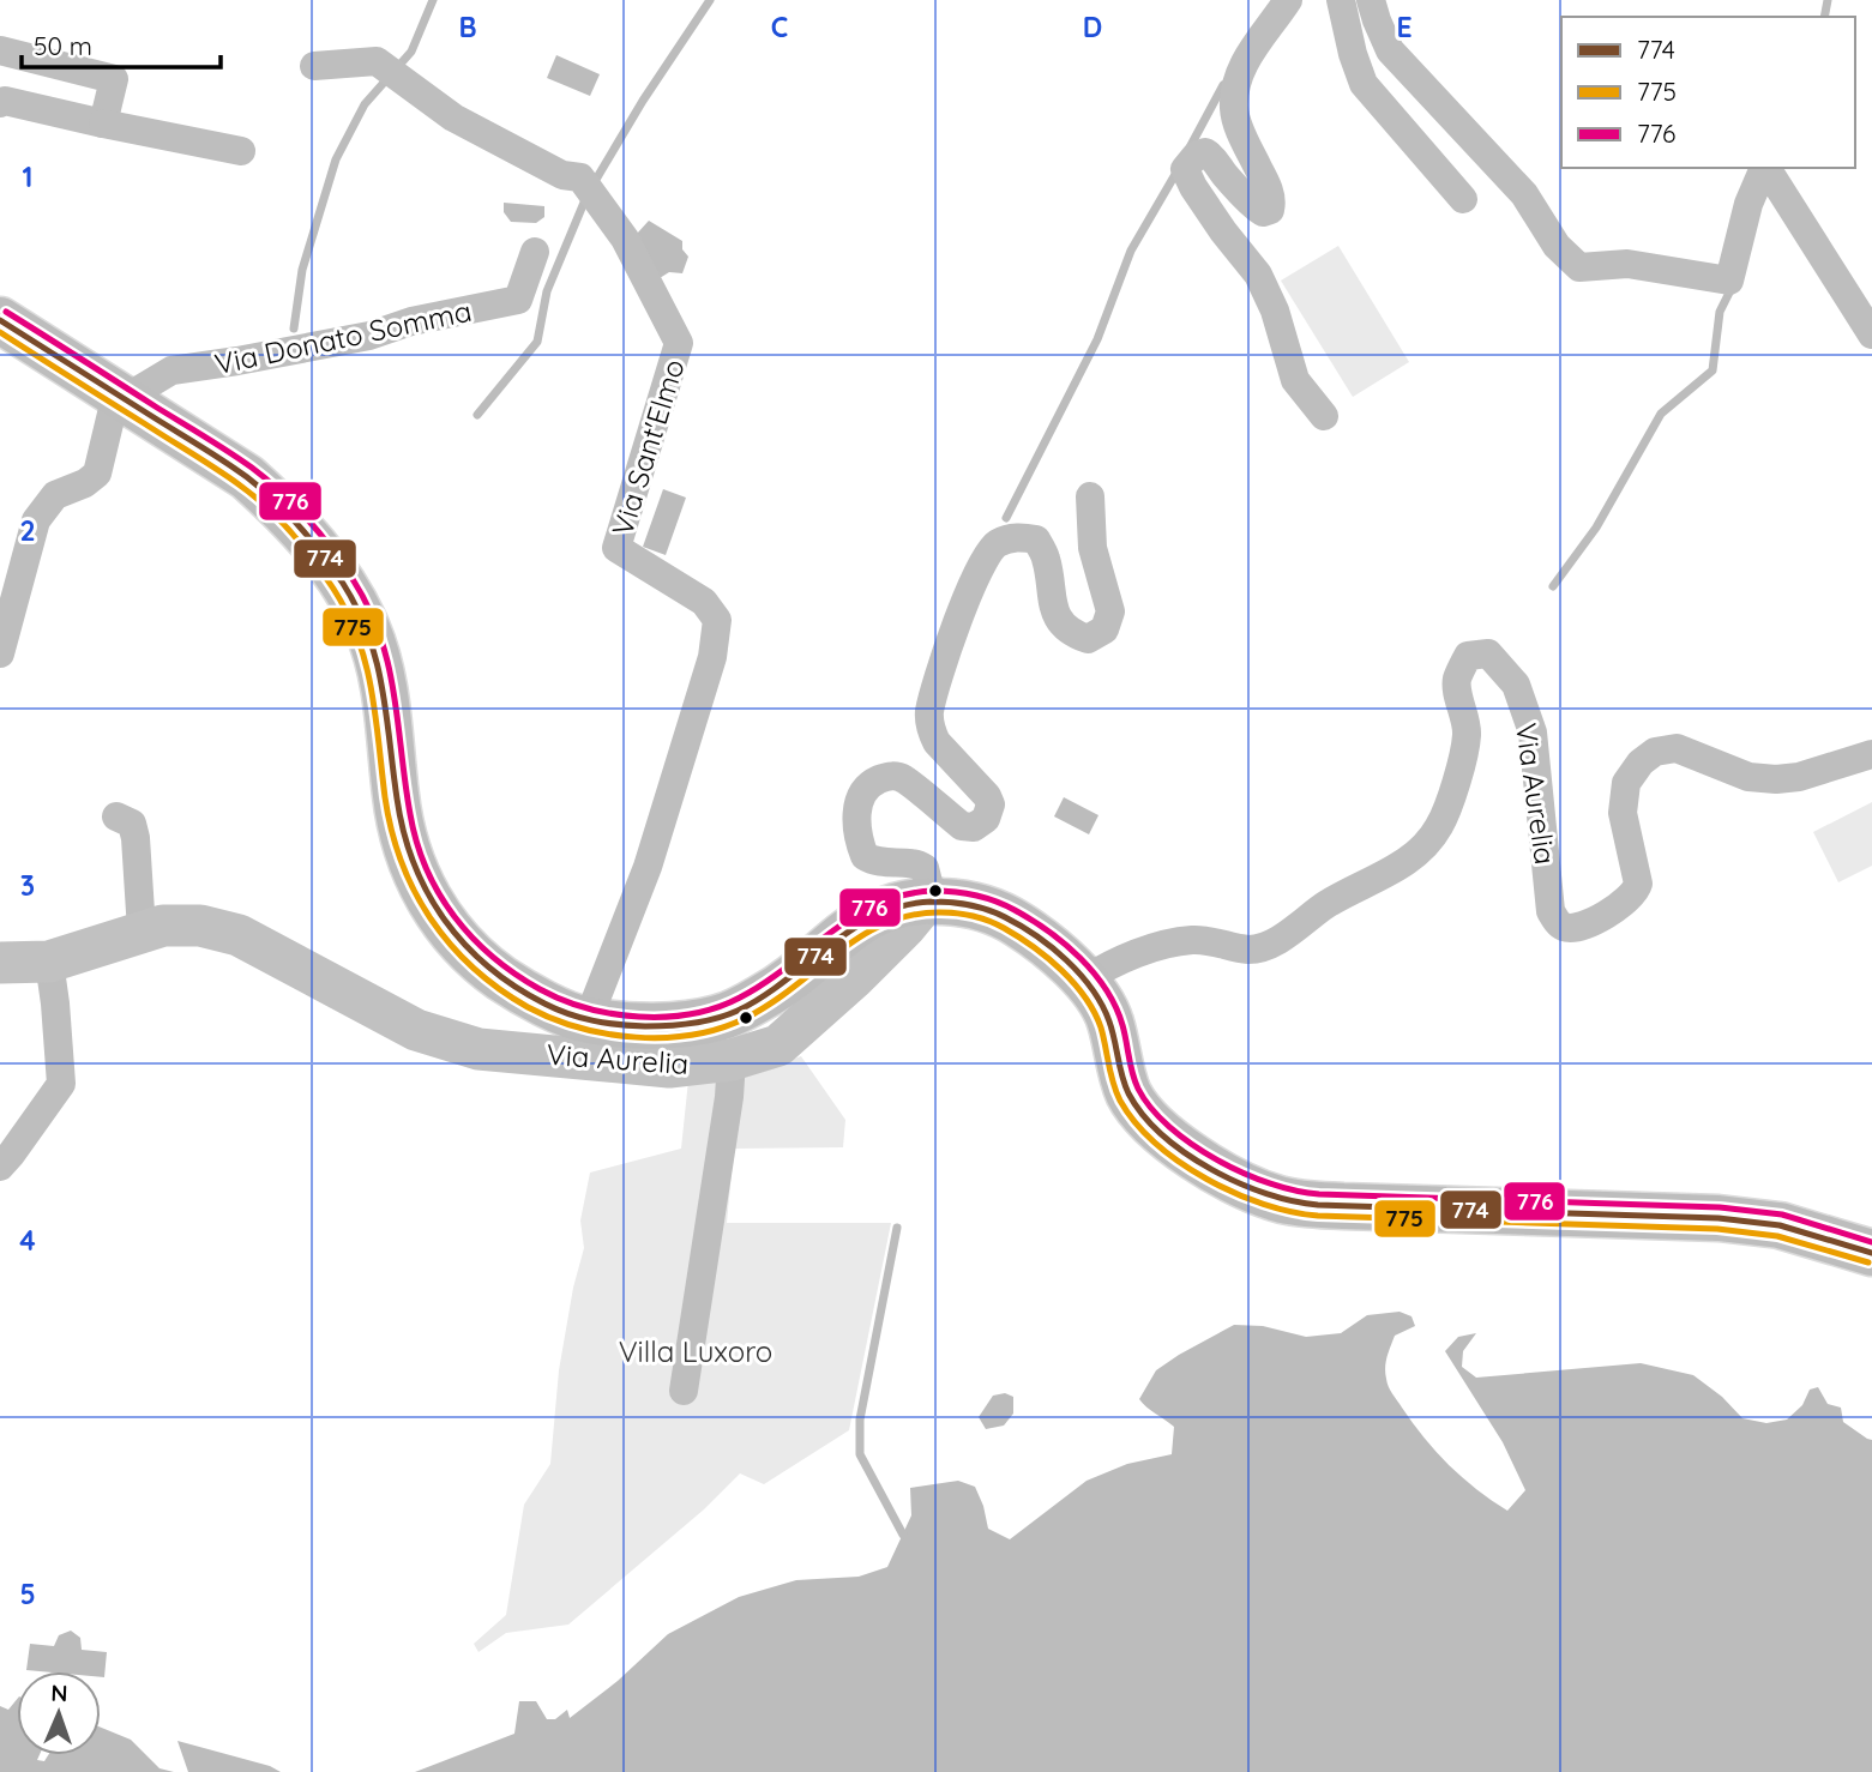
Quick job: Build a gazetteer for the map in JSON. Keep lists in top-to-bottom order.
{
  "streets": {
    "street": ["Via Donato Somma", "Via Sant'Elmo", "Via Aurelia"]
  },
  "parks": ["Villa Luxoro"],
  "lines": ["transit line 776", "transit line 774", "transit line 775"],
  "legend": ["774", "775", "776"],
  "scale_bar": "50 m",
  "north": "top",
  "grid": {
    "columns": [
      "B",
      "C",
      "D",
      "E"
    ],
    "rows": [
      "1",
      "2",
      "3",
      "4",
      "5"
    ]
  }
}
